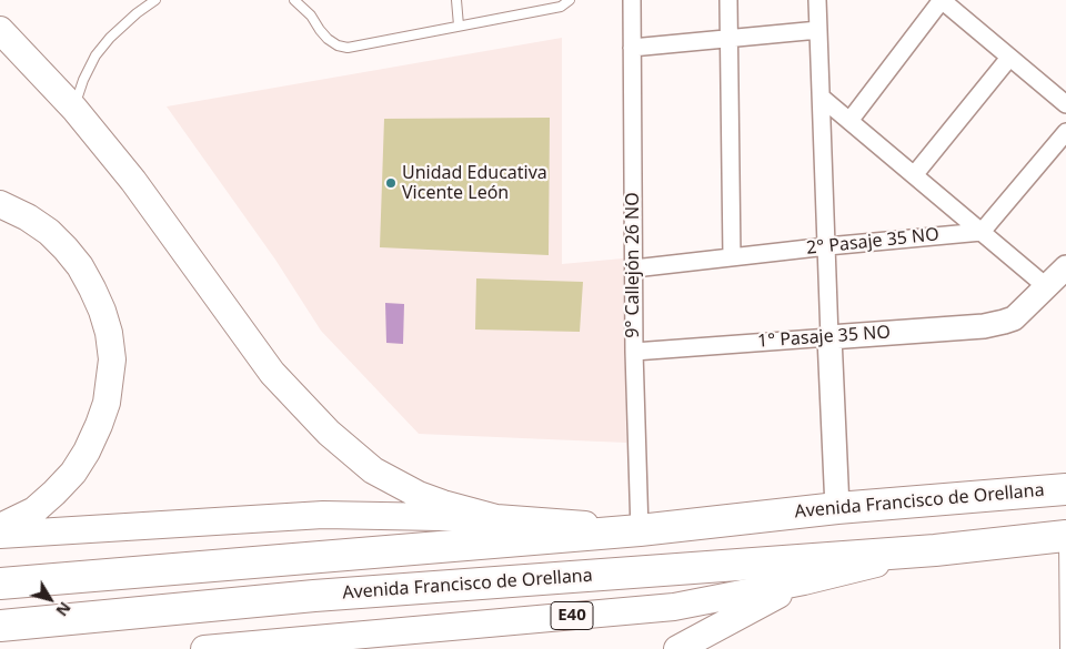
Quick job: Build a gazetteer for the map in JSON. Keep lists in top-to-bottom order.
{
  "streets": {
    "highway": ["Avenida Francisco de Orellana", "E40"],
    "street": ["2° Pasaje 35 NO", "9° Callejón 26 NO", "1° Pasaje 35 NO"]
  },
  "crossings": [
    ["2° Pasaje 35 NO", "9° Callejón 26 NO"],
    ["9° Callejón 26 NO", "1° Pasaje 35 NO"],
    ["9° Callejón 26 NO", "Avenida Francisco de Orellana"]
  ],
  "places": ["Unidad Educativa Vicente León"],
  "north": "bottom right"
}
